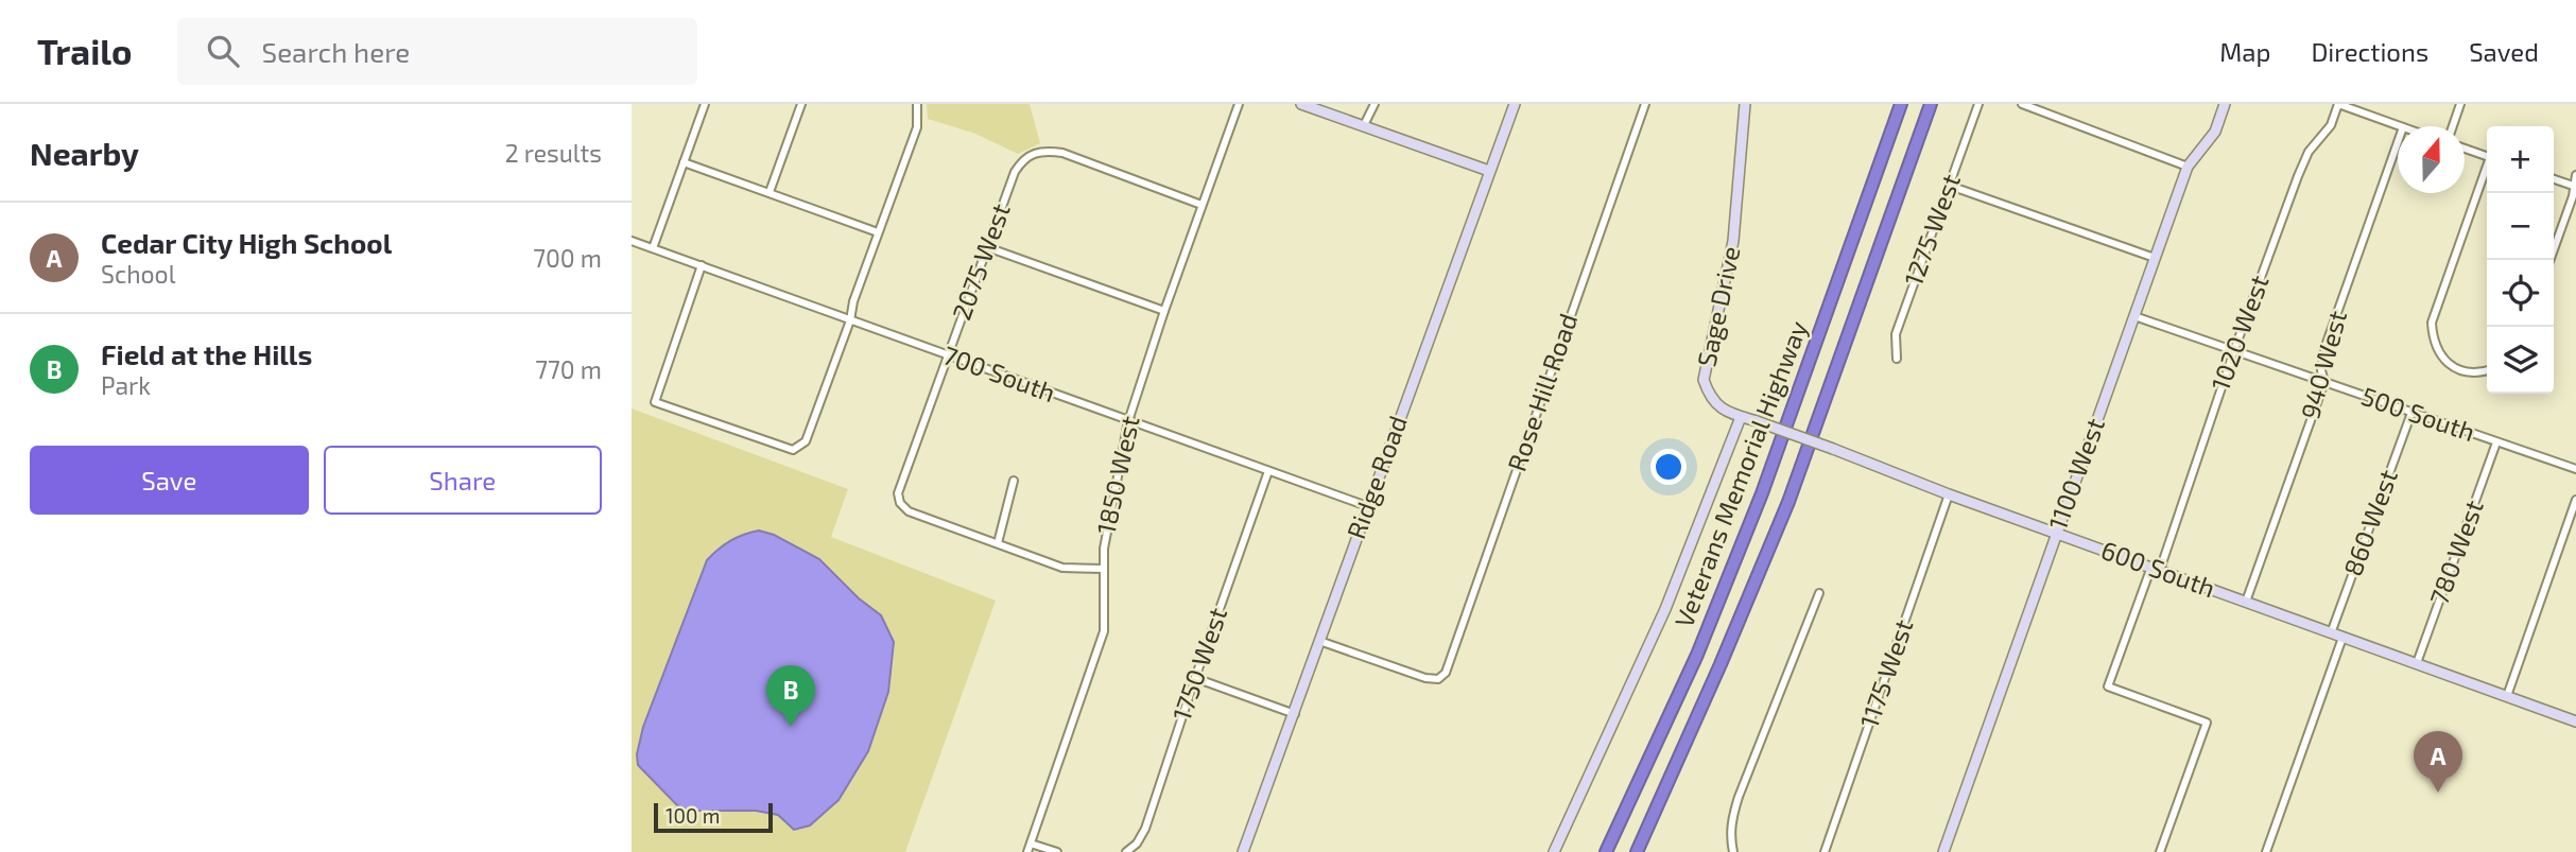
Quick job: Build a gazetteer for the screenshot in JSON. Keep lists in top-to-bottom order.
{
  "streets": {
    "highway": ["Veterans Memorial Highway"],
    "street": [
      "1275 West",
      "2075 West",
      "Sage Drive",
      "1020 West",
      "940 West",
      "700 South",
      "Rose Hill Road",
      "500 South",
      "1100 West",
      "1850 West",
      "Ridge Road",
      "860 West",
      "780 West",
      "600 South",
      "1750 West",
      "1175 West"
    ]
  },
  "crossings": [
    ["2075 West", "700 South"],
    ["2075 West", "1850 West"],
    ["Sage Drive", "600 South"],
    ["1020 West", "500 South"],
    ["1020 West", "600 South"],
    ["940 West", "500 South"],
    ["940 West", "600 South"],
    ["700 South", "1850 West"],
    ["700 South", "Ridge Road"],
    ["700 South", "1750 West"],
    ["Rose Hill Road", "Ridge Road"],
    ["500 South", "1100 West"],
    ["500 South", "860 West"],
    ["500 South", "780 West"],
    ["1100 West", "600 South"],
    ["860 West", "600 South"],
    ["780 West", "600 South"],
    ["600 South", "1175 West"]
  ],
  "scale_bar": "100 m",
  "north": "top",
  "page": {
    "header": "Trailo",
    "search": "Search here",
    "nav": ["Map", "Directions", "Saved"],
    "heading": ["Nearby", "2 results"],
    "map_buttons": ["+", "−"],
    "list": [
      {
        "mark": "A",
        "name": "Cedar City High School",
        "note": "School",
        "value": "700 m"
      },
      {
        "mark": "B",
        "name": "Field at the Hills",
        "note": "Park",
        "value": "770 m"
      }
    ],
    "buttons": ["Save", "Share"],
    "pins": ["B", "A"],
    "scale": "100 m"
  }
}
